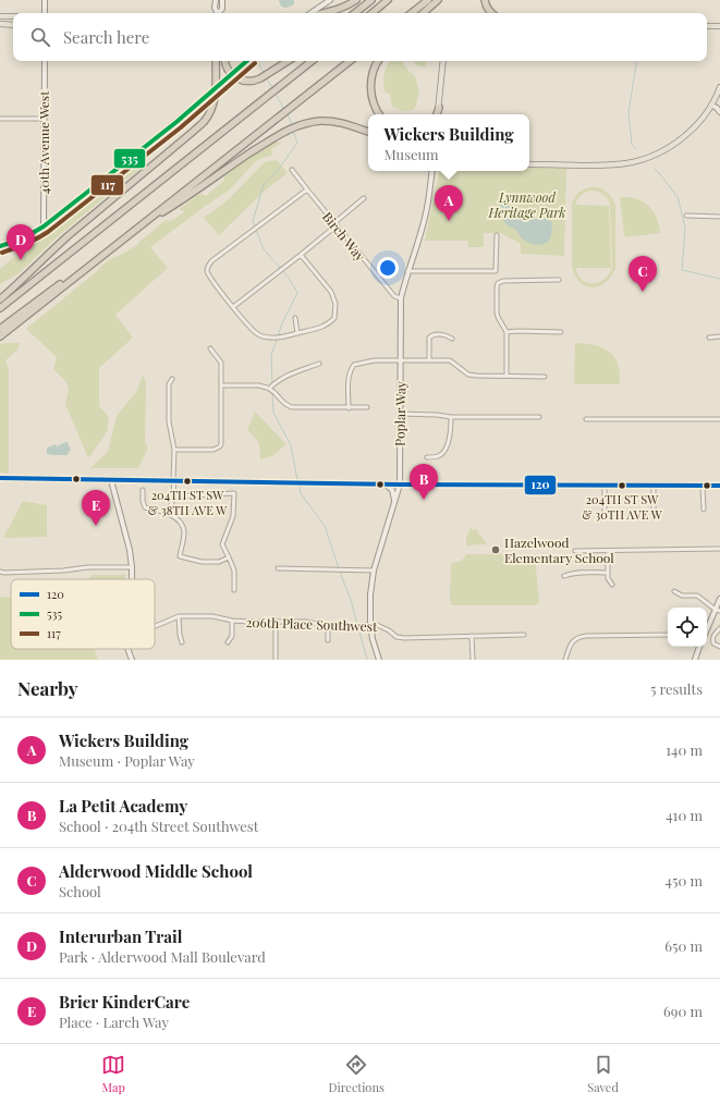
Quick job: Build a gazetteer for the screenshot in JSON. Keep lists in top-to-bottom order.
{
  "streets": {
    "street": [
      "40th Avenue West",
      "Birch Way",
      "Poplar Way",
      "206th Place Southwest"
    ]
  },
  "crossings": [
    ["Birch Way", "Poplar Way"],
    ["Poplar Way", "206th Place Southwest"]
  ],
  "parks": ["Lynnwood Heritage Park"],
  "places": ["204TH ST SW & 38TH AVE W", "204TH ST SW & 30TH AVE W", "Hazelwood Elementary School"],
  "lines": ["transit line 535", "transit line 117", "transit line 120"],
  "legend": ["120", "535", "117"],
  "page": {
    "search": "Search here",
    "popup": ["Wickers Building", "Museum"],
    "pins": [
      "A",
      "D",
      "C",
      "B",
      "E"
    ],
    "heading": ["Nearby", "5 results"],
    "list": [
      {
        "mark": "A",
        "name": "Wickers Building",
        "note": "Museum · Poplar Way",
        "value": "140 m"
      },
      {
        "mark": "B",
        "name": "La Petit Academy",
        "note": "School · 204th Street Southwest",
        "value": "410 m"
      },
      {
        "mark": "C",
        "name": "Alderwood Middle School",
        "note": "School",
        "value": "450 m"
      },
      {
        "mark": "D",
        "name": "Interurban Trail",
        "note": "Park · Alderwood Mall Boulevard",
        "value": "650 m"
      },
      {
        "mark": "E",
        "name": "Brier KinderCare",
        "note": "Place · Larch Way",
        "value": "690 m"
      }
    ],
    "nav": ["Map", "Directions", "Saved"]
  }
}
